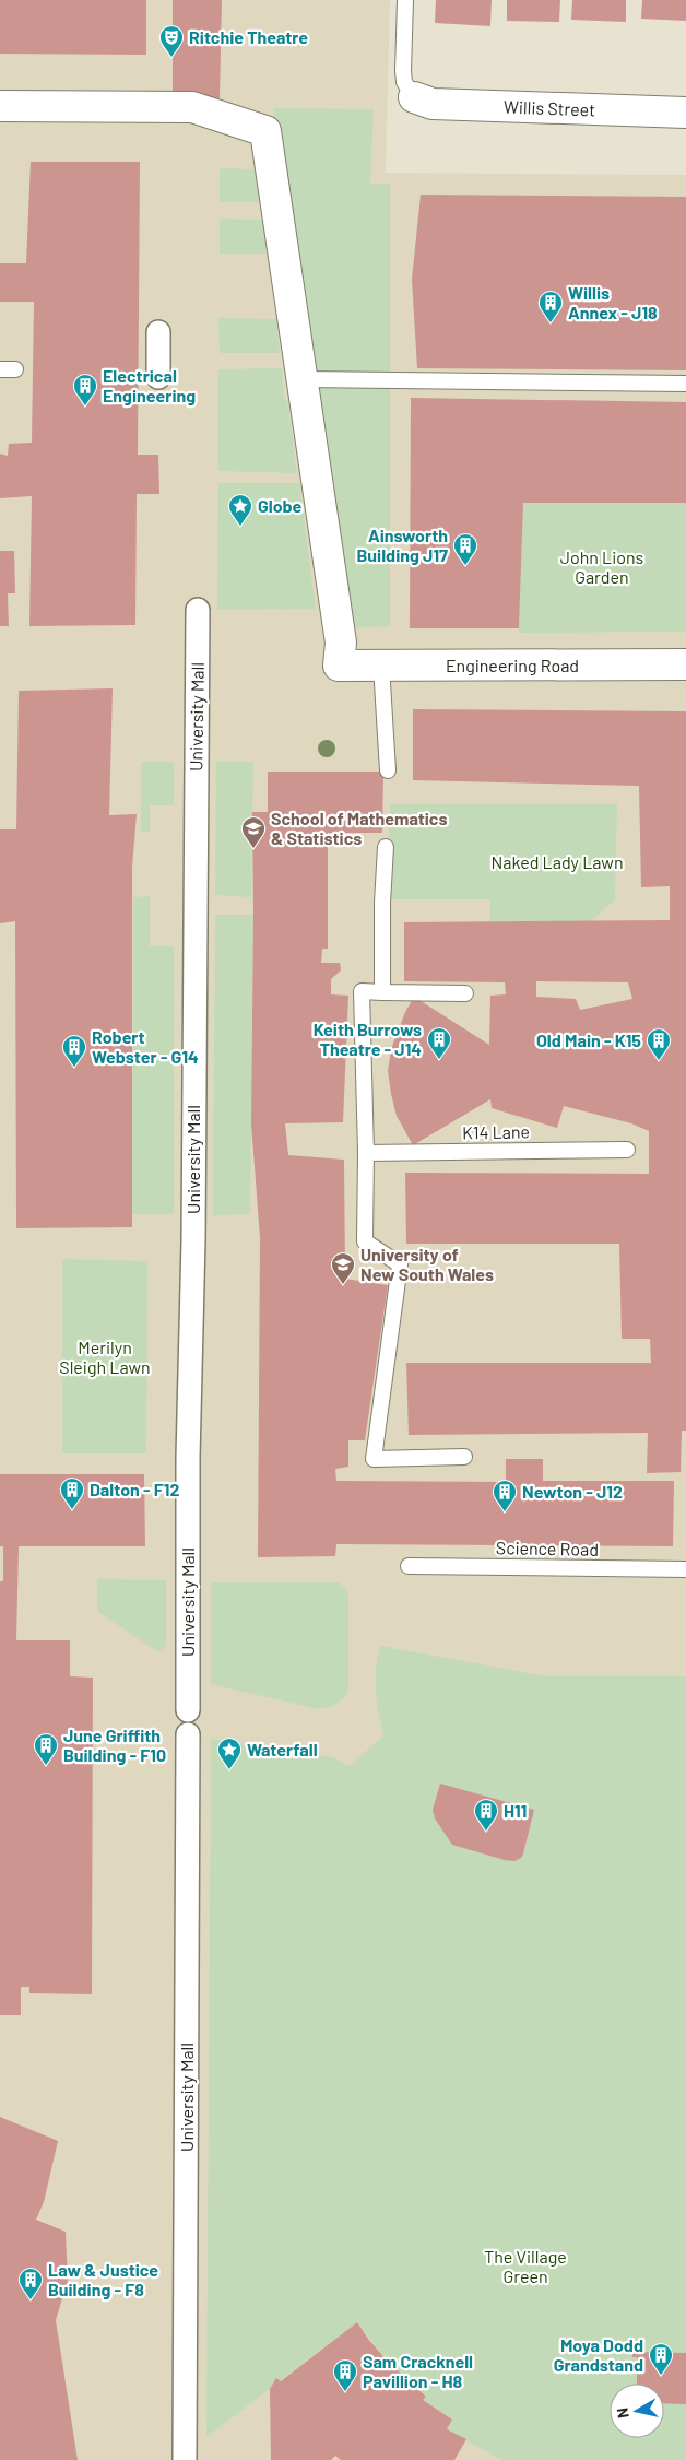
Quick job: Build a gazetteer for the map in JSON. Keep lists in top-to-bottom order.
{
  "streets": {
    "street": ["Willis Street", "Engineering Road", "University Mall"],
    "lane": ["K14 Lane", "Science Road"]
  },
  "parks": [
    "John Lions Garden",
    "Naked Lady Lawn",
    "Merilyn Sleigh Lawn",
    "The Village Green"
  ],
  "places": {
    "theatre": ["Ritchie Theatre"],
    "building": [
      "Willis Annex - J18",
      "Electrical Engineering",
      "Ainsworth Building J17",
      "Keith Burrows Theatre - J14",
      "Old Main - K15",
      "Robert Webster - G14",
      "Dalton - F12",
      "Newton - J12",
      "June Griffith Building - F10",
      "H11",
      "Law & Justice Building - F8",
      "Moya Dodd Grandstand",
      "Sam Cracknell Pavillion - H8"
    ],
    "place": ["Globe", "Waterfall"],
    "school or university": ["School of Mathematics & Statistics", "University of New South Wales"]
  },
  "north": "left"
}
